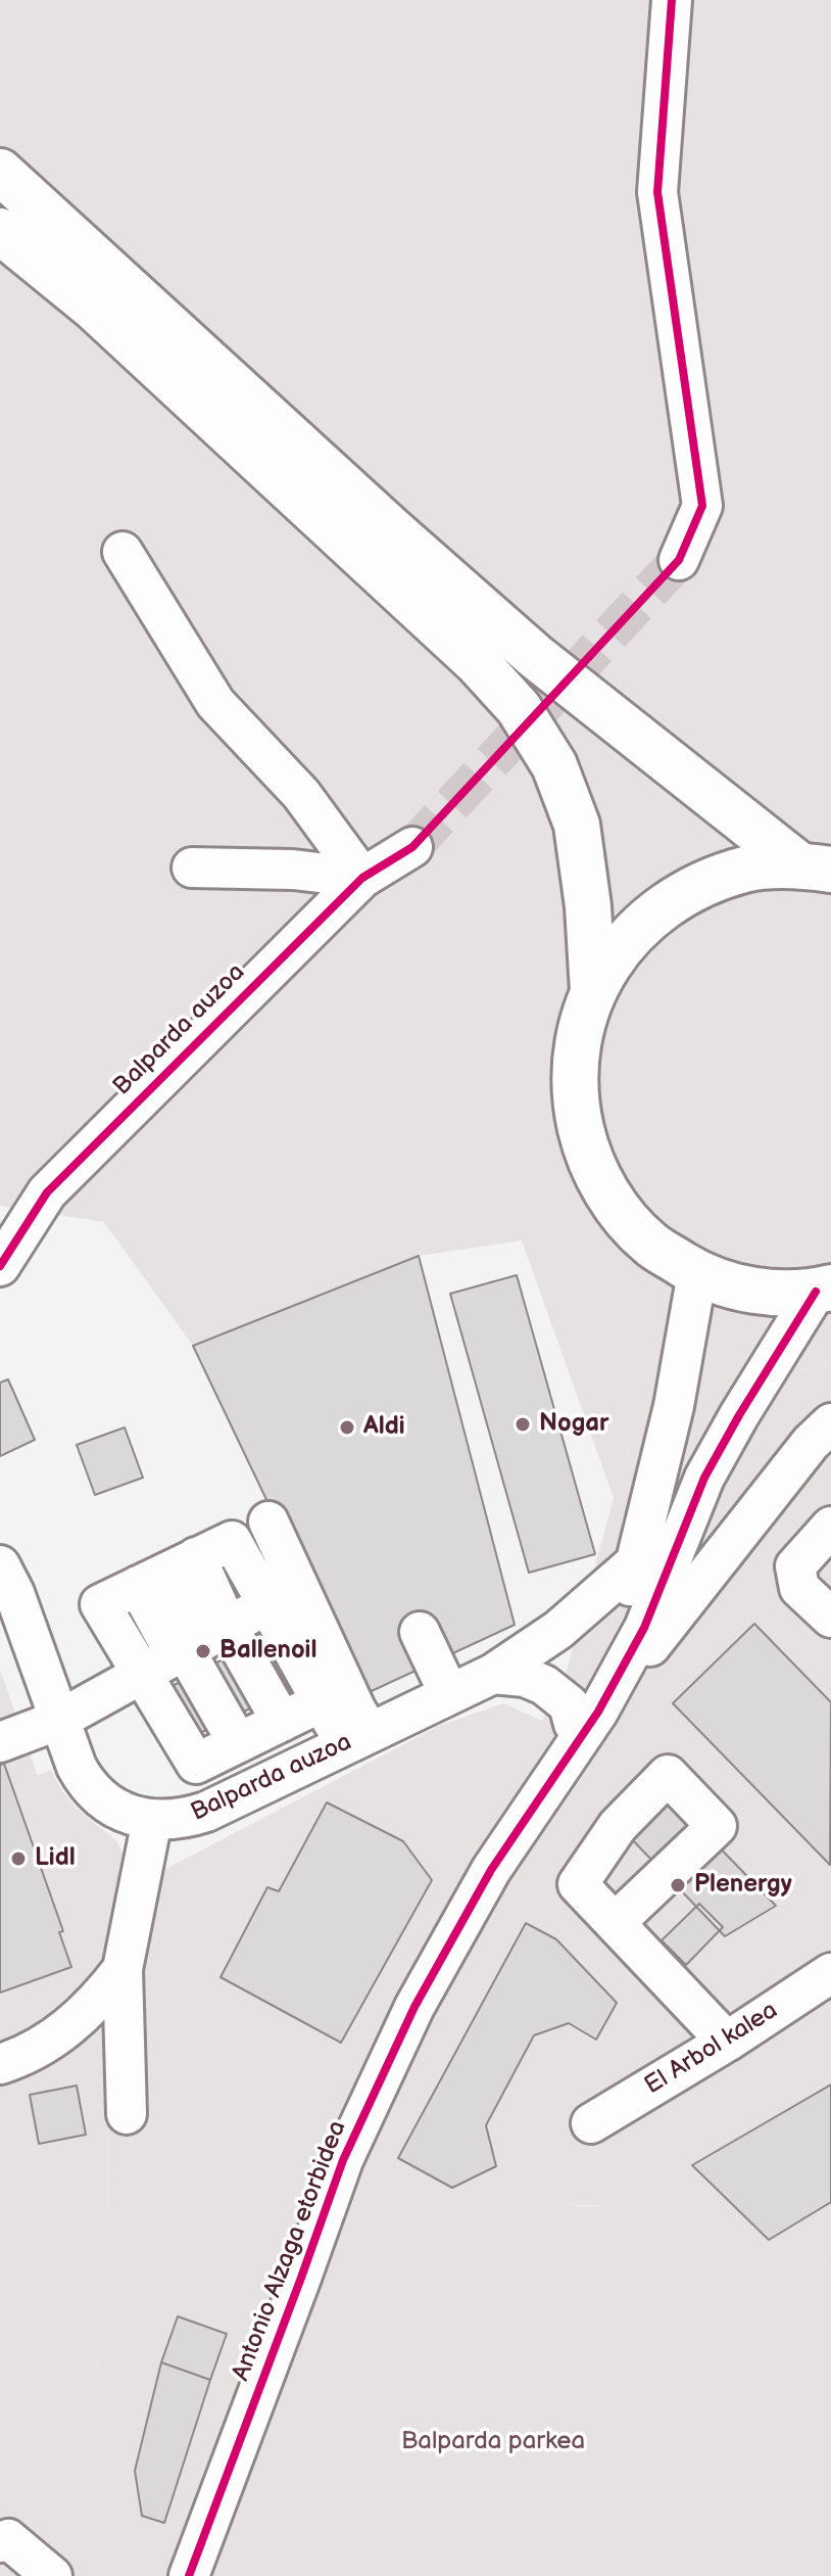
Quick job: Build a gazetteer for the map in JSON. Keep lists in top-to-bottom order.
{
  "streets": {
    "street": ["Balparda auzoa", "El Arbol kalea", "Antonio Alzaga etorbidea"]
  },
  "parks": ["Balparda parkea"],
  "places": [
    "Nogar",
    "Aldi",
    "Ballenoil",
    "Lidl",
    "Plenergy"
  ]
}
